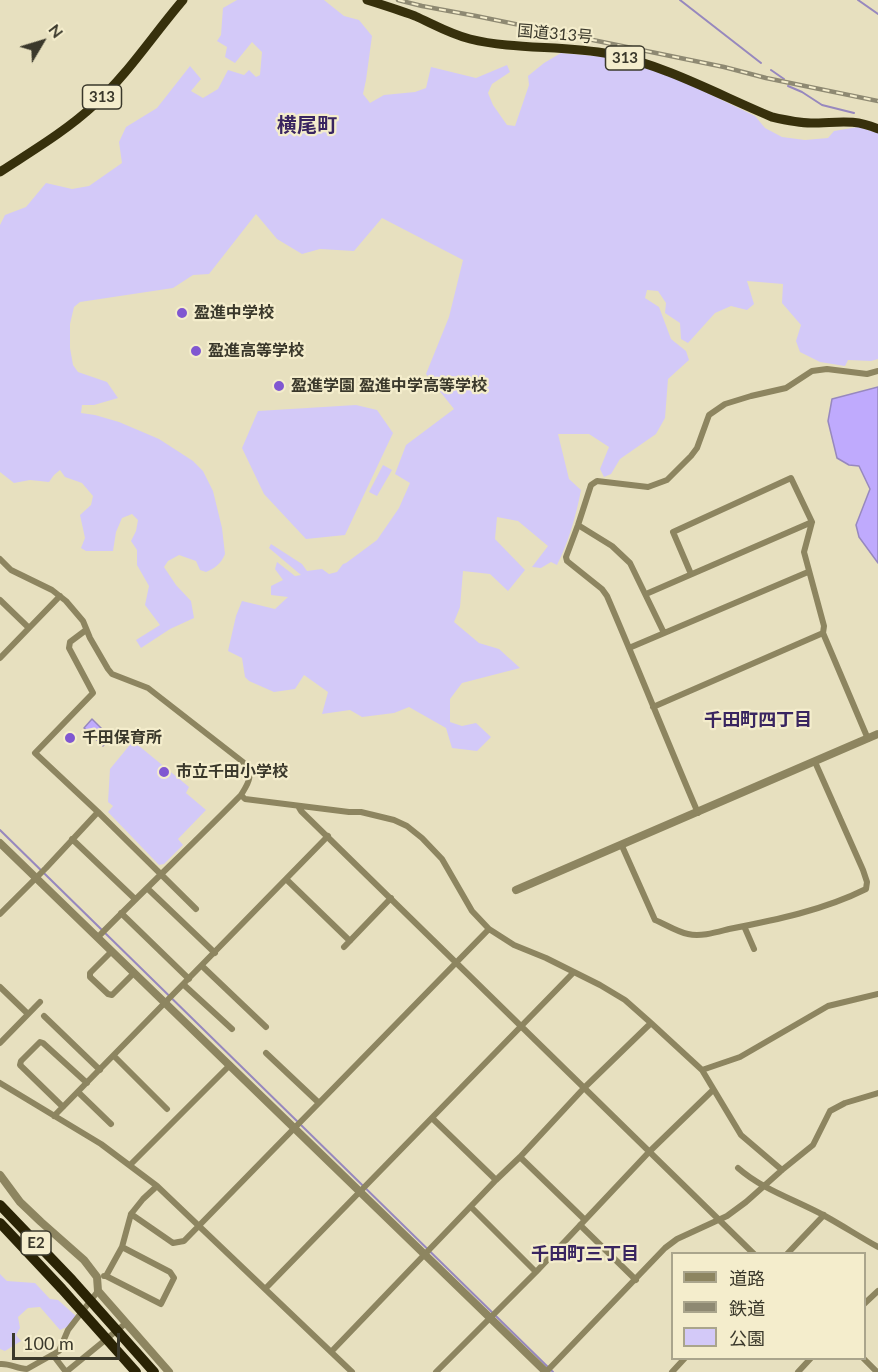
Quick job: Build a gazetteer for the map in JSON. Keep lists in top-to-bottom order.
{
  "streets": {
    "highway": ["国道313号", "313", "E2"]
  },
  "districts": ["横尾町", "千田町四丁目", "千田町三丁目"],
  "places": [
    "盈進中学校",
    "盈進高等学校",
    "盈進学園 盈進中学高等学校",
    "千田保育所",
    "市立千田小学校"
  ],
  "legend": ["道路", "鉄道", "公園"],
  "scale_bar": "100 m",
  "north": "top right"
}
